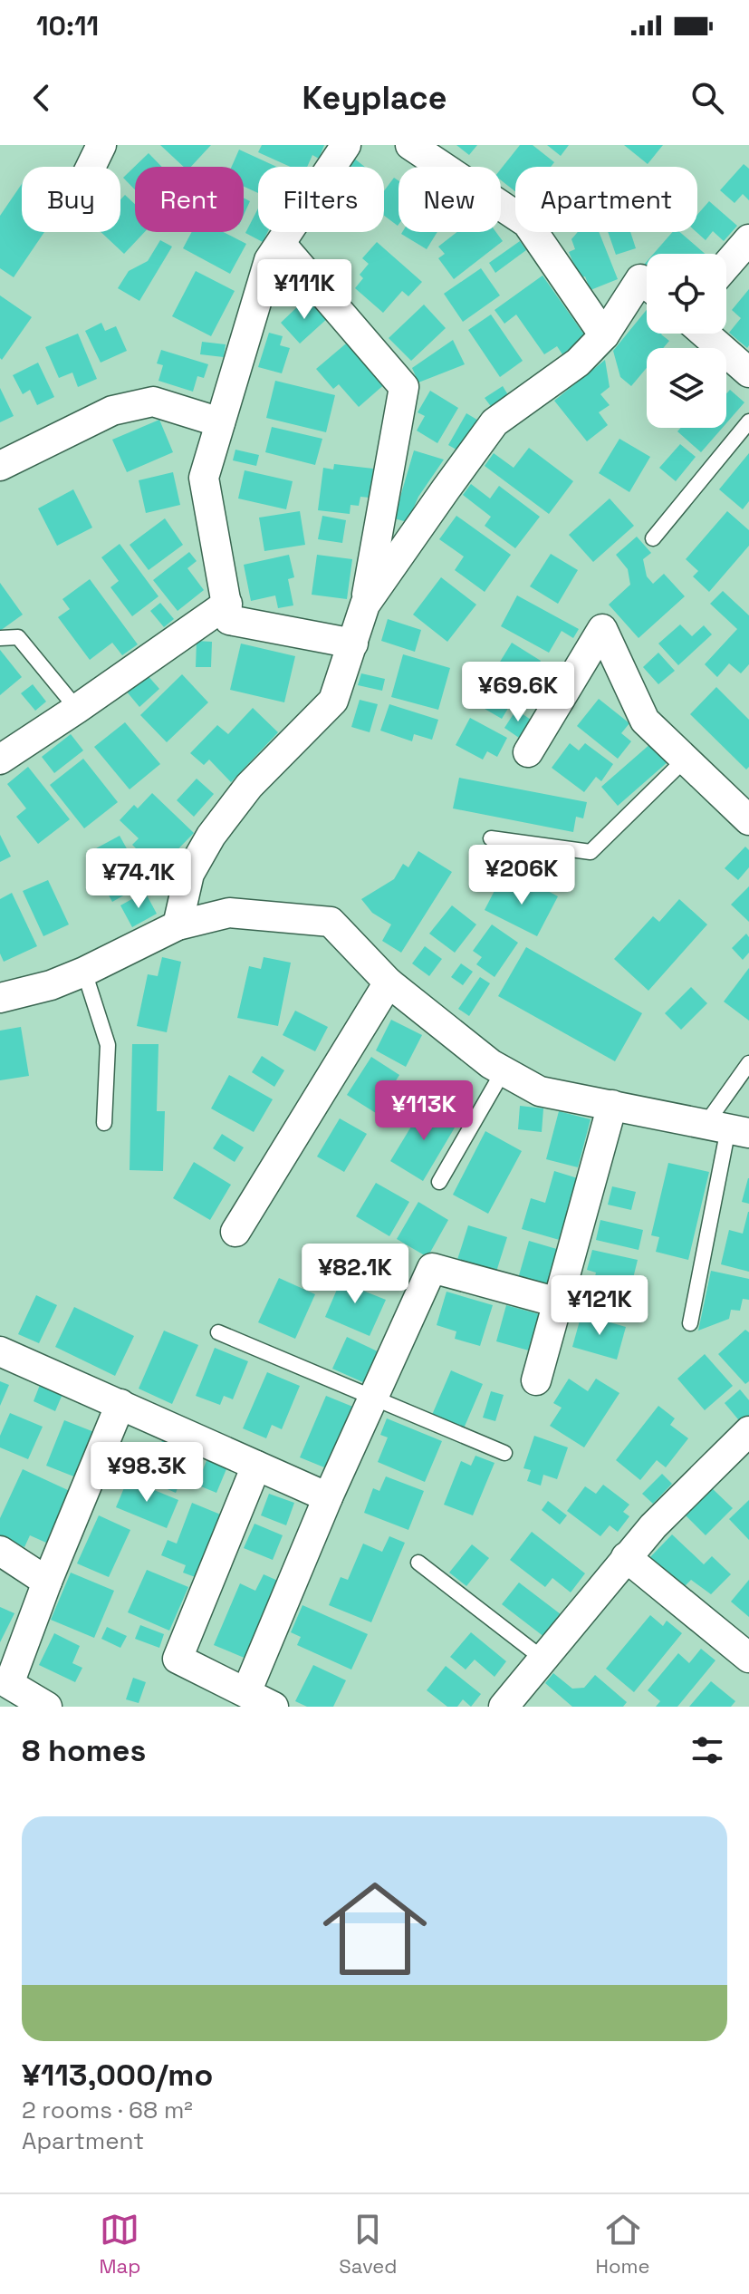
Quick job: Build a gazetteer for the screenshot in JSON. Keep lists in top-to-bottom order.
{
  "page": {
    "status": "10:11",
    "header": "Keyplace",
    "chip": [
      "Buy",
      "Rent",
      "Filters",
      "New",
      "Apartment"
    ],
    "price": [
      "¥111K",
      "¥69.6K",
      "¥206K",
      "¥74.1K",
      "¥113K",
      "¥82.1K",
      "¥121K",
      "¥98.3K"
    ],
    "heading": "8 homes",
    "list": [
      {
        "name": "¥113,000/mo",
        "note": "2 rooms · 68 m² · Apartment"
      }
    ],
    "tabs": ["Map", "Saved", "Home"]
  }
}
